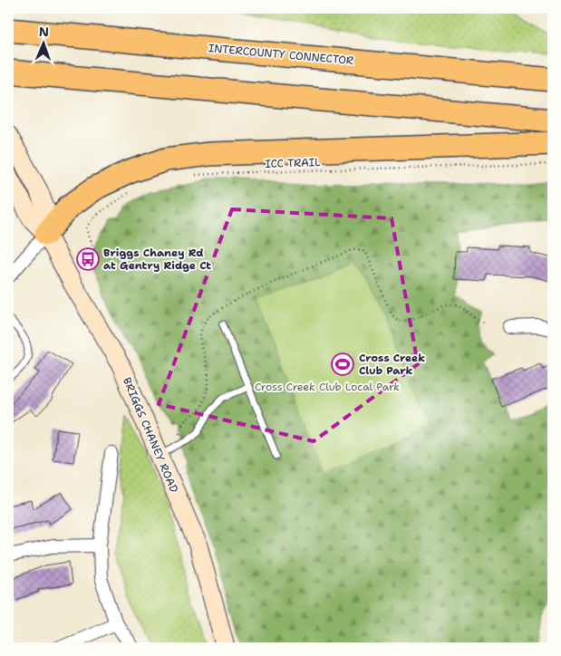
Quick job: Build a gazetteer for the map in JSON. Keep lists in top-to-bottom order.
{
  "streets": {
    "highway": ["INTERCOUNTY CONNECTOR"],
    "main road": ["BRIGGS CHANEY ROAD"],
    "path": ["ICC TRAIL"]
  },
  "parks": ["Cross Creek Club Local Park"],
  "places": {
    "bus stop": ["Briggs Chaney Rd at Gentry Ridge Ct"],
    "sports": ["Cross Creek Club Park"]
  },
  "north": "top"
}
